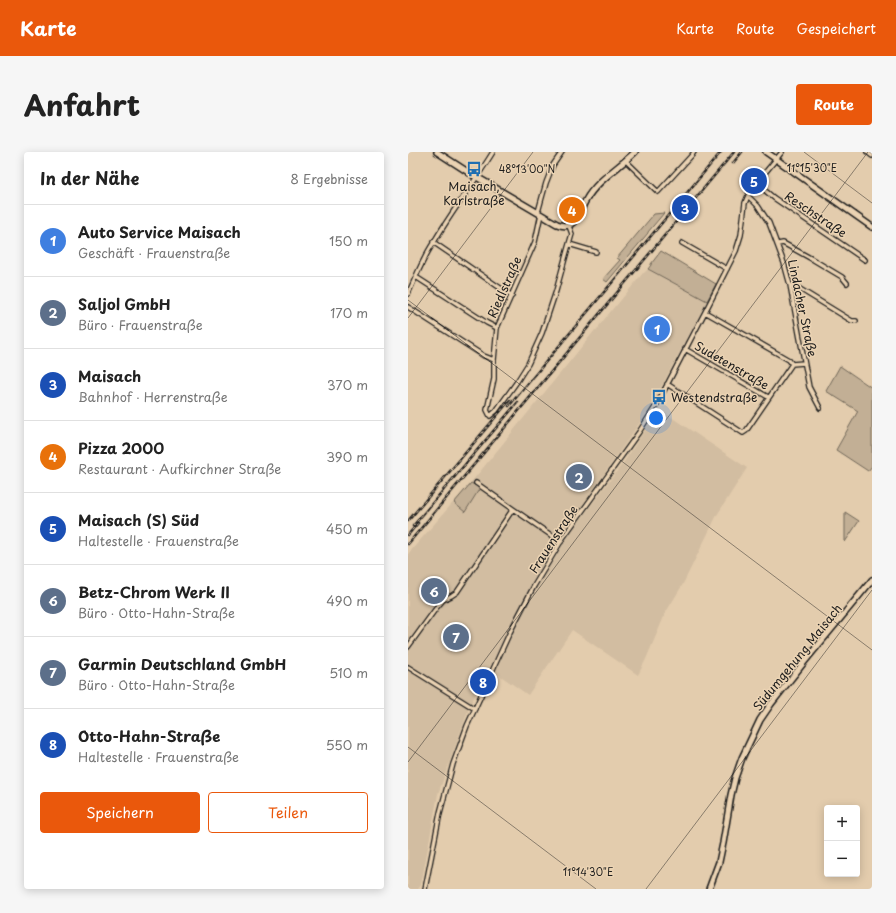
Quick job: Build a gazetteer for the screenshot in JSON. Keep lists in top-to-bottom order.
{
  "streets": {
    "street": [
      "Reschstraße",
      "Riedlstraße",
      "Lindacher Straße",
      "Sudetenstraße",
      "Frauenstraße",
      "Südumgehung Maisach"
    ]
  },
  "crossings": [
    ["Reschstraße", "Frauenstraße"],
    ["Lindacher Straße", "Frauenstraße"],
    ["Sudetenstraße", "Frauenstraße"]
  ],
  "places": {
    "bus stop": ["Maisach, Karlstraße", "Westendstraße"]
  },
  "page": {
    "header": "Karte",
    "nav": ["Karte", "Route", "Gespeichert"],
    "title": "Anfahrt",
    "buttons": [
      "Route",
      ["Speichern", "Teilen"]
    ],
    "heading": ["In der Nähe", "8 Ergebnisse"],
    "pins": [
      "5",
      "3",
      "4",
      "1",
      "2",
      "6",
      "7",
      "8"
    ],
    "list": [
      {
        "mark": "1",
        "name": "Auto Service Maisach",
        "note": "Geschäft · Frauenstraße",
        "value": "150 m"
      },
      {
        "mark": "2",
        "name": "Saljol GmbH",
        "note": "Büro · Frauenstraße",
        "value": "170 m"
      },
      {
        "mark": "3",
        "name": "Maisach",
        "note": "Bahnhof · Herrenstraße",
        "value": "370 m"
      },
      {
        "mark": "4",
        "name": "Pizza 2000",
        "note": "Restaurant · Aufkirchner Straße",
        "value": "390 m"
      },
      {
        "mark": "5",
        "name": "Maisach (S) Süd",
        "note": "Haltestelle · Frauenstraße",
        "value": "450 m"
      },
      {
        "mark": "6",
        "name": "Betz-Chrom Werk II",
        "note": "Büro · Otto-Hahn-Straße",
        "value": "490 m"
      },
      {
        "mark": "7",
        "name": "Garmin Deutschland GmbH",
        "note": "Büro · Otto-Hahn-Straße",
        "value": "510 m"
      },
      {
        "mark": "8",
        "name": "Otto-Hahn-Straße",
        "note": "Haltestelle · Frauenstraße",
        "value": "550 m"
      }
    ],
    "map_buttons": ["+", "−"]
  },
  "coordinates": ["11°15'30\"E", "48°13'00\"N", "11°14'30\"E"]
}
